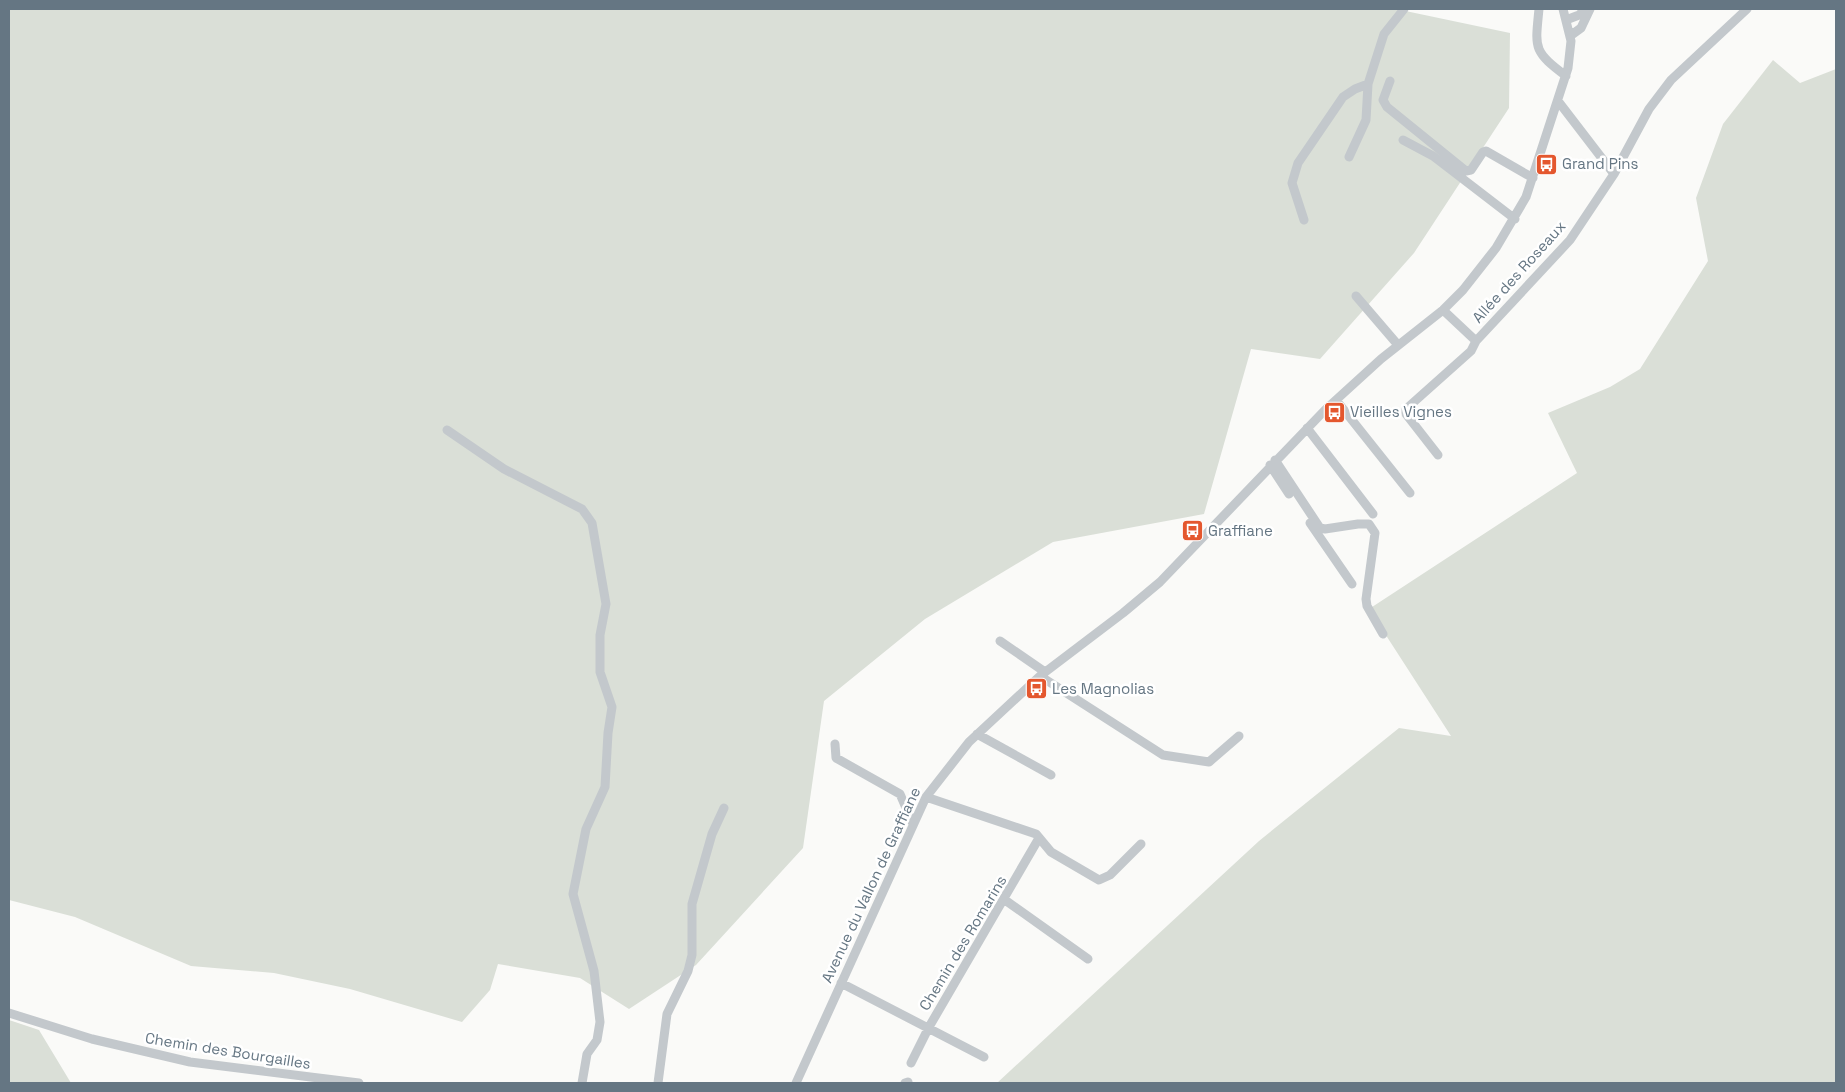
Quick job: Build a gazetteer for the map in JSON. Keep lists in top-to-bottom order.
{
  "streets": {
    "street": [
      "Allée des Roseaux",
      "Avenue du Vallon de Graffiane",
      "Chemin des Romarins",
      "Chemin des Bourgailles"
    ]
  },
  "crossings": [
    ["Allée des Roseaux", "Avenue du Vallon de Graffiane"]
  ],
  "places": {
    "bus stop": [
      "Grand Pins",
      "Vieilles Vignes",
      "Graffiane",
      "Les Magnolias"
    ]
  }
}
